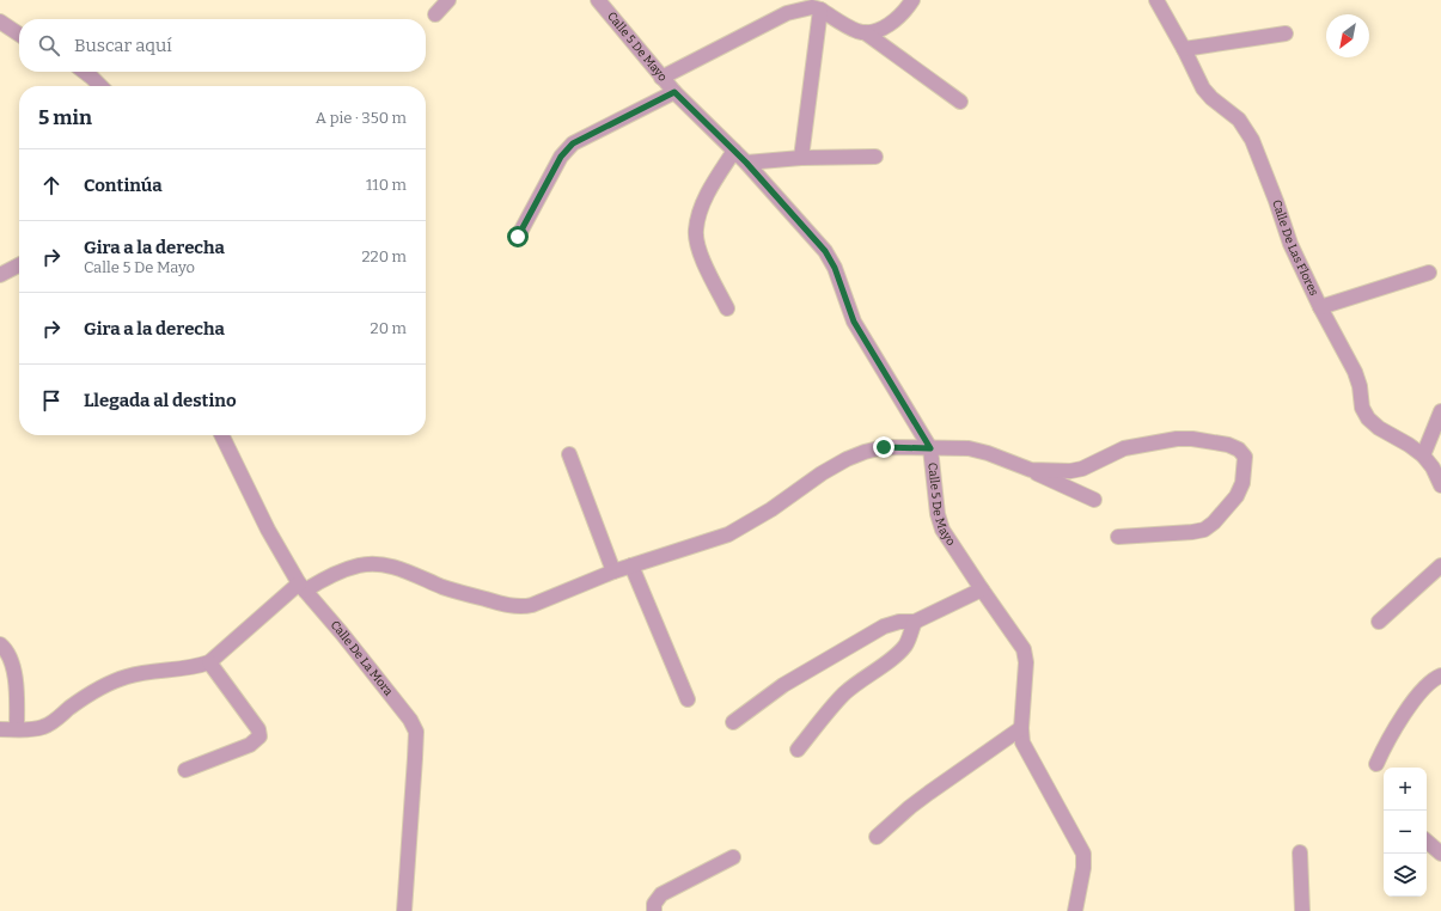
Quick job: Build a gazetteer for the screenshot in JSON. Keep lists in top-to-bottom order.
{
  "streets": {
    "street": ["Calle 5 De Mayo", "Calle De Las Flores", "Calle De La Mora"]
  },
  "north": "bottom left",
  "page": {
    "search": "Buscar aquí",
    "heading": ["5 min", "A pie · 350 m"],
    "list": [
      ["Continúa", "110 m"],
      ["Gira a la derecha", "Calle 5 De Mayo", "220 m"],
      ["Gira a la derecha", "20 m"],
      "Llegada al destino"
    ],
    "map_buttons": ["+", "−"]
  }
}
